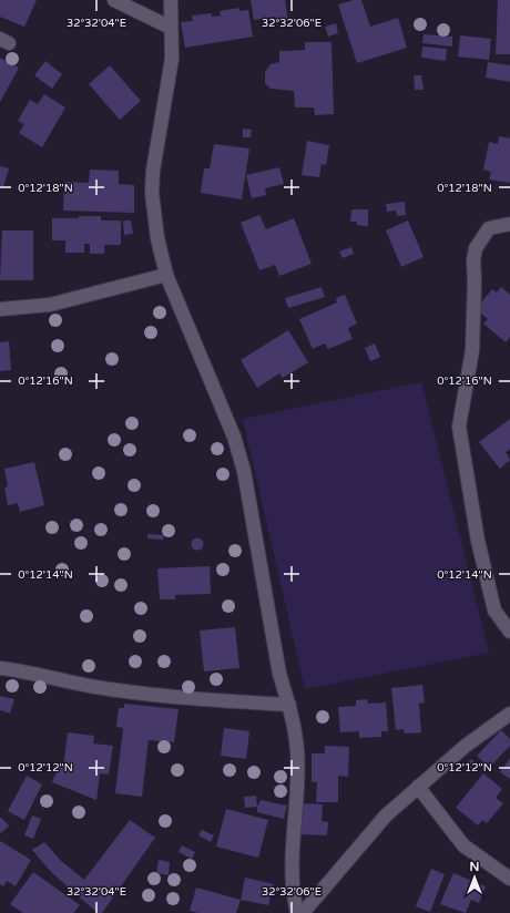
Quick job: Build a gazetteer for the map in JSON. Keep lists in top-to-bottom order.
{
  "north": "top",
  "coordinates": [
    "32°32'04\"E",
    "32°32'06\"E",
    "0°12'18\"N",
    "0°12'16\"N",
    "0°12'14\"N",
    "0°12'12\"N"
  ]
}
